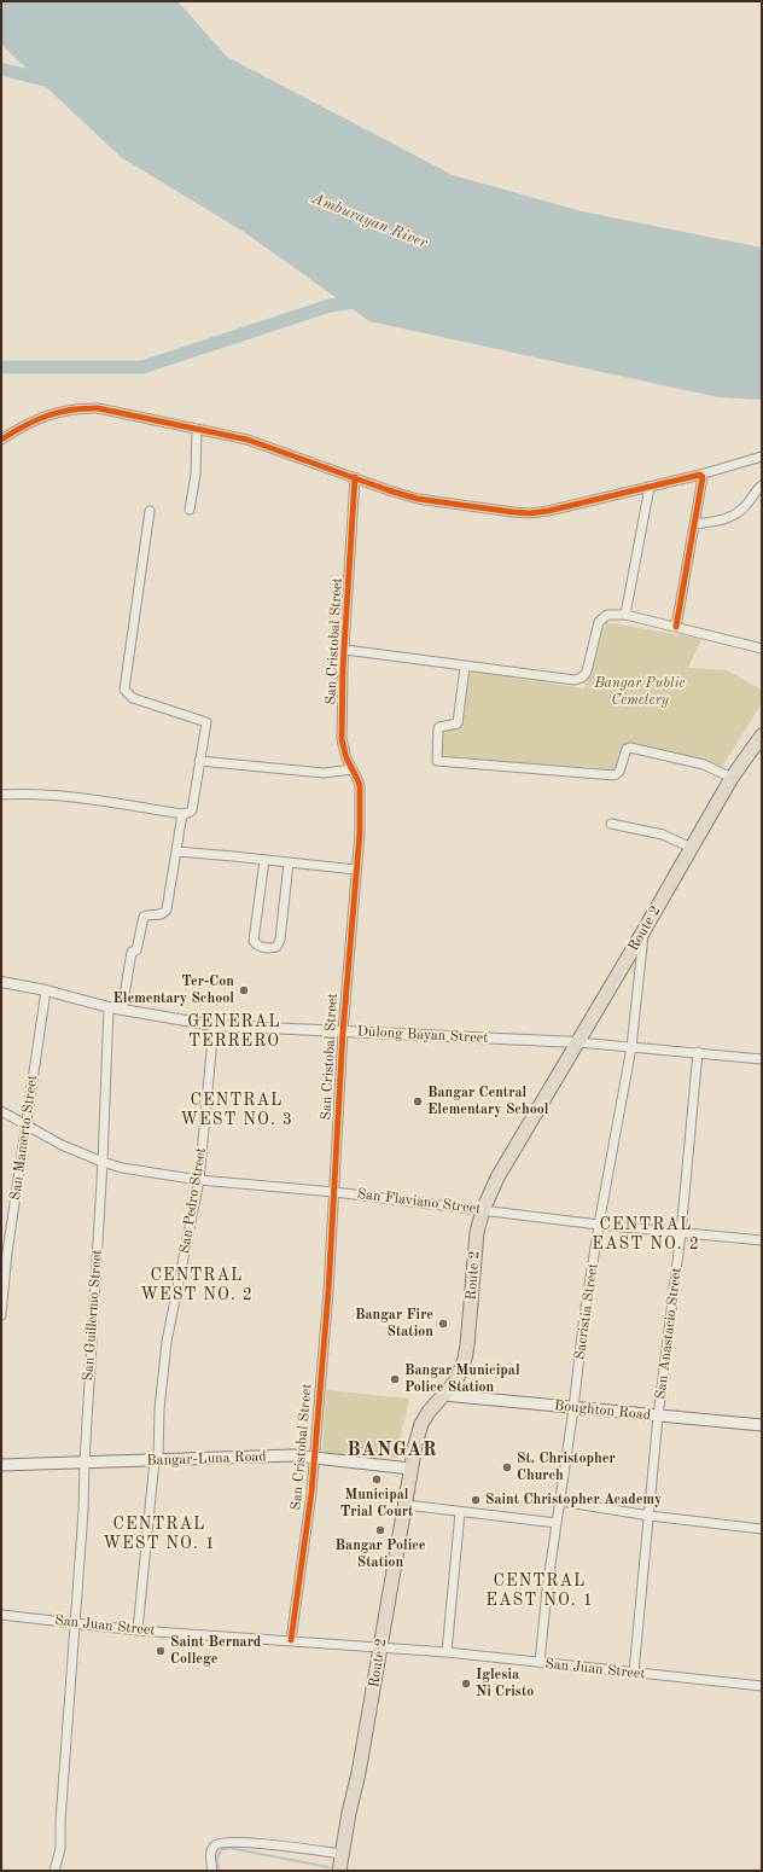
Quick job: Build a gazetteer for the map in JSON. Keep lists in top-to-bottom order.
{
  "streets": {
    "highway": ["Route 2"],
    "main road": ["Boughton Road", "Bangar-Luna Road"],
    "street": [
      "San Cristobal Street",
      "Dulong Bayan Street",
      "San Mamerto Street",
      "San Pedro Street",
      "San Flaviano Street",
      "Sacristia Street",
      "San Guillermo Street",
      "San Anastacio Street",
      "San Juan Street"
    ]
  },
  "crossings": [
    ["San Cristobal Street", "Dulong Bayan Street"],
    ["San Cristobal Street", "San Flaviano Street"],
    ["San Cristobal Street", "Bangar-Luna Road"],
    ["San Cristobal Street", "San Juan Street"],
    ["Route 2", "Dulong Bayan Street"],
    ["Route 2", "San Flaviano Street"],
    ["Route 2", "Sacristia Street"],
    ["Route 2", "Boughton Road"],
    ["Route 2", "Bangar-Luna Road"],
    ["Route 2", "San Juan Street"],
    ["Dulong Bayan Street", "San Mamerto Street"],
    ["Dulong Bayan Street", "San Pedro Street"],
    ["Dulong Bayan Street", "Sacristia Street"],
    ["Dulong Bayan Street", "San Guillermo Street"],
    ["Dulong Bayan Street", "San Anastacio Street"],
    ["San Mamerto Street", "San Flaviano Street"],
    ["San Pedro Street", "San Flaviano Street"],
    ["San Pedro Street", "Bangar-Luna Road"],
    ["San Pedro Street", "San Juan Street"],
    ["San Flaviano Street", "Sacristia Street"],
    ["San Flaviano Street", "San Guillermo Street"],
    ["San Flaviano Street", "San Anastacio Street"],
    ["Sacristia Street", "Boughton Road"],
    ["Sacristia Street", "San Juan Street"],
    ["San Guillermo Street", "Bangar-Luna Road"],
    ["San Guillermo Street", "San Juan Street"],
    ["San Anastacio Street", "Boughton Road"],
    ["San Anastacio Street", "San Juan Street"]
  ],
  "districts": [
    "GENERAL TERRERO",
    "CENTRAL WEST NO. 3",
    "CENTRAL EAST NO. 2",
    "CENTRAL WEST NO. 2",
    "BANGAR",
    "CENTRAL WEST NO. 1",
    "CENTRAL EAST NO. 1"
  ],
  "water": ["Amburayan River"],
  "parks": ["Bangar Public Cemetery"],
  "places": [
    "Ter-Con Elementary School",
    "Bangar Central Elementary School",
    "Bangar Fire Station",
    "Bangar Municipal Police Station",
    "St. Christopher Church",
    "Municipal Trial Court",
    "Saint Christopher Academy",
    "Bangar Police Station",
    "Saint Bernard College",
    "Iglesia Ni Cristo"
  ]
}
